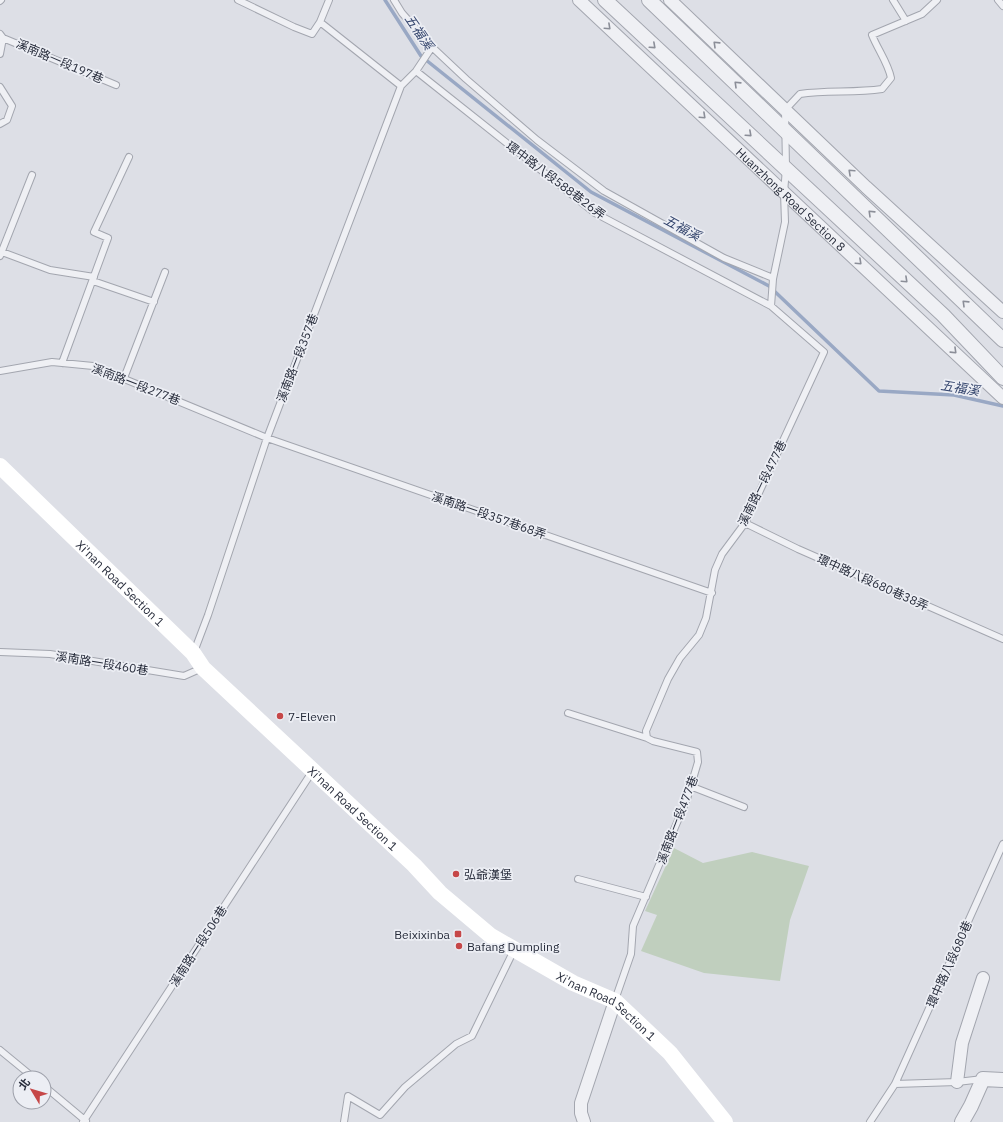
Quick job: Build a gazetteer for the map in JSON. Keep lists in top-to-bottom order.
{
  "streets": {
    "main road": ["Xi'nan Road Section 1"],
    "street": ["Huanzhong Road Section 8"],
    "lane": [
      "溪南路一段197巷",
      "環中路八段588巷26弄",
      "溪南路一段357巷",
      "溪南路一段277巷",
      "溪南路一段477巷",
      "溪南路一段357巷68弄",
      "環中路八段680巷38弄",
      "溪南路一段460巷",
      "溪南路一段506巷",
      "環中路八段680巷"
    ]
  },
  "crossings": [
    ["環中路八段588巷26弄", "溪南路一段357巷"],
    ["環中路八段588巷26弄", "溪南路一段477巷"],
    ["溪南路一段357巷", "溪南路一段277巷"],
    ["溪南路一段357巷", "溪南路一段357巷68弄"],
    ["溪南路一段357巷", "Xi'nan Road Section 1"],
    ["溪南路一段277巷", "溪南路一段357巷68弄"],
    ["溪南路一段477巷", "溪南路一段357巷68弄"],
    ["溪南路一段477巷", "環中路八段680巷38弄"],
    ["溪南路一段477巷", "Xi'nan Road Section 1"],
    ["Xi'nan Road Section 1", "溪南路一段460巷"],
    ["Xi'nan Road Section 1", "溪南路一段506巷"]
  ],
  "water": ["五福溪"],
  "places": {
    "other": ["7-Eleven", "弘爺漢堡", "Bafang Dumpling"],
    "transit": ["Beixixinba"]
  },
  "north": "top left"
}
